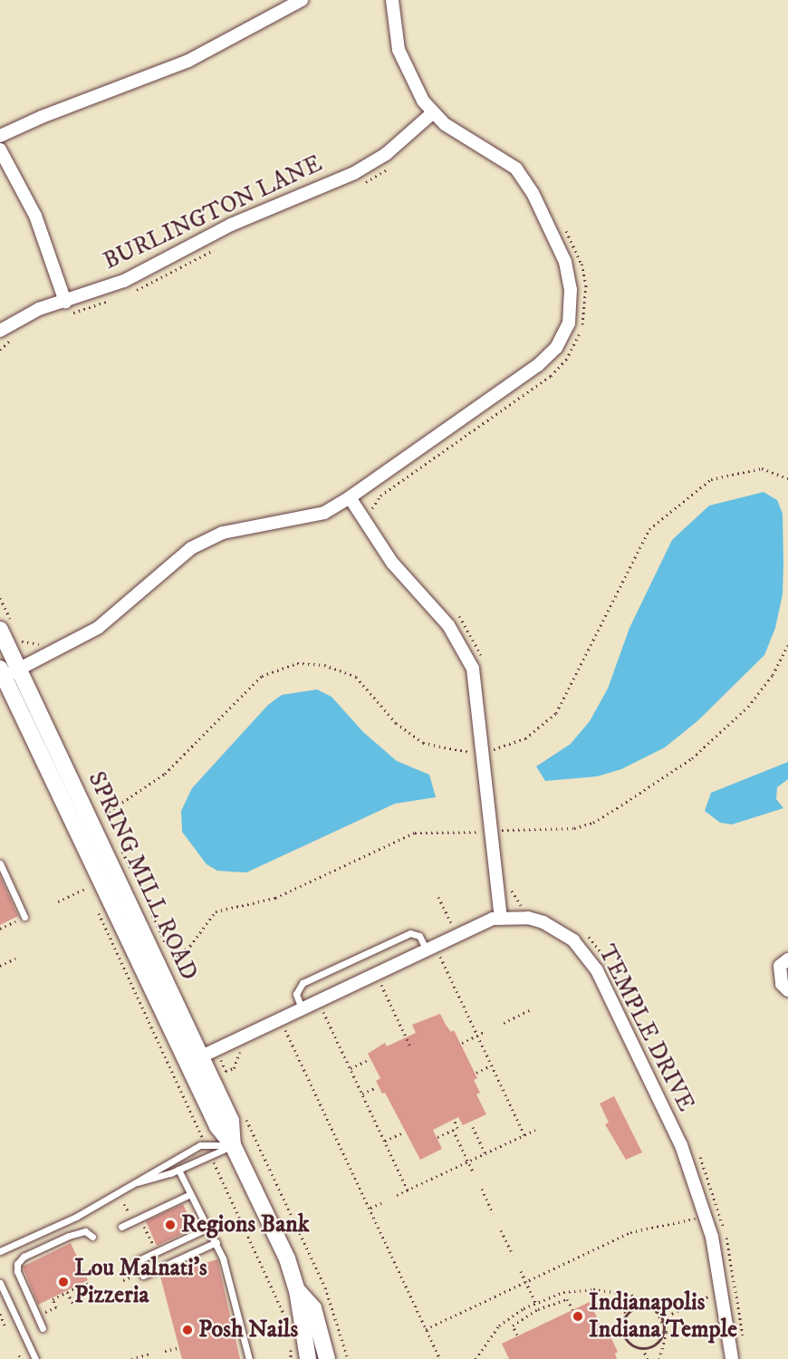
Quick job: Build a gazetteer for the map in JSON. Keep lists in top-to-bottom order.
{
  "streets": {
    "street": ["BURLINGTON LANE", "SPRING MILL ROAD", "TEMPLE DRIVE"]
  },
  "crossings": [
    ["SPRING MILL ROAD", "TEMPLE DRIVE"]
  ],
  "places": [
    "Regions Bank",
    "Lou Malnati's Pizzeria",
    "Indianapolis Indiana Temple",
    "Posh Nails"
  ]
}
